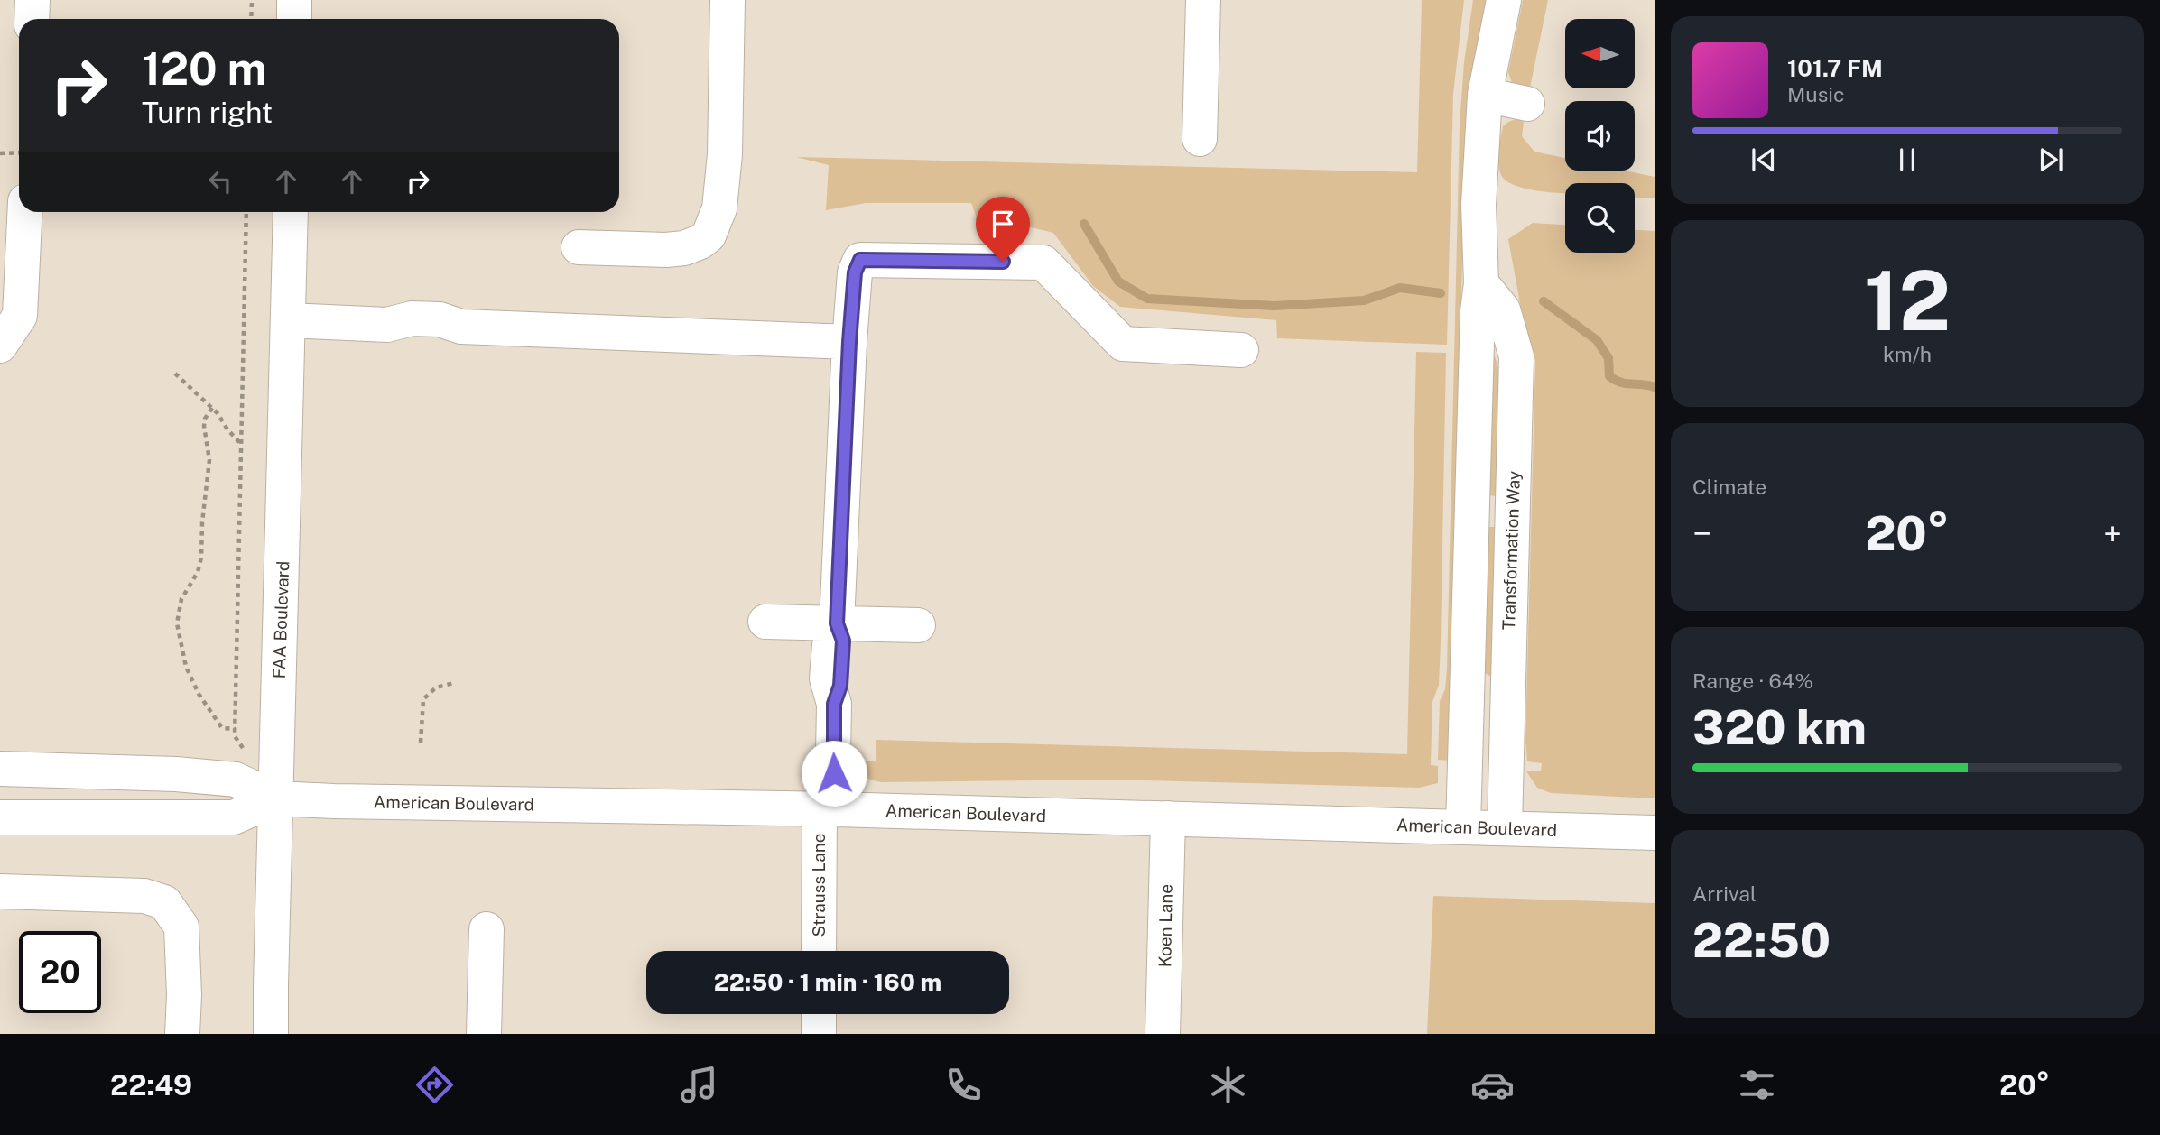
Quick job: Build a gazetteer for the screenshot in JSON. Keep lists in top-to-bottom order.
{
  "streets": {
    "street": [
      "Transformation Way",
      "FAA Boulevard",
      "American Boulevard",
      "Strauss Lane",
      "Koen Lane"
    ]
  },
  "crossings": [
    ["Transformation Way", "American Boulevard"],
    ["FAA Boulevard", "American Boulevard"],
    ["American Boulevard", "Strauss Lane"],
    ["American Boulevard", "Koen Lane"]
  ],
  "north": "left",
  "page": {
    "turn": ["120 m", "Turn right"],
    "song": ["101.7 FM", "Music"],
    "tile": [
      ["12", "km/h"],
      "Climate",
      ["Range · 64%", "320 km"],
      ["Arrival", "22:50"]
    ],
    "heat": ["−", "20°", "+"],
    "limit": "20",
    "trip": "22:50 · 1 min · 160 m",
    "tabs": ["22:49", "20°"]
  }
}
